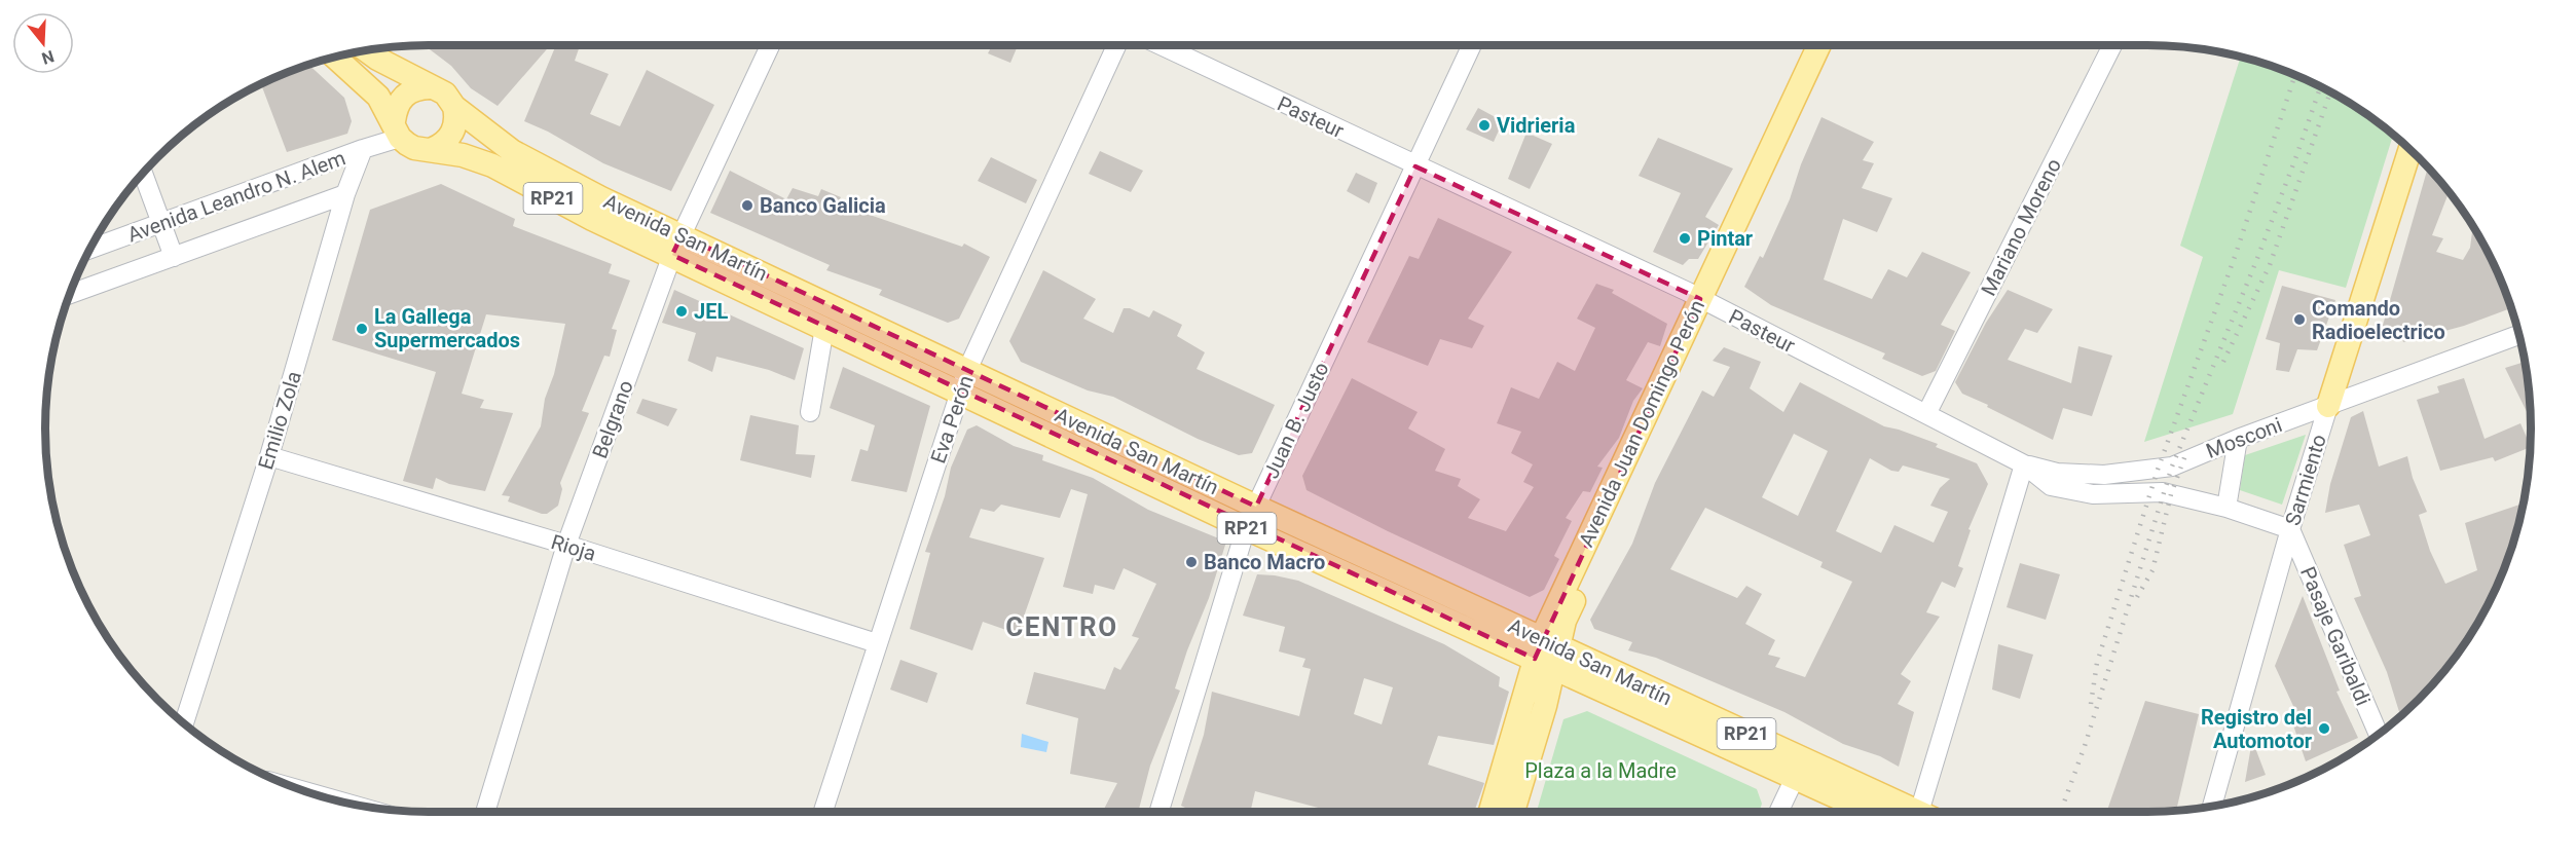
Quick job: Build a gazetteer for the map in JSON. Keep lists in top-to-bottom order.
{
  "streets": {
    "main road": [
      "RP21",
      "Avenida San Martín",
      "Avenida Juan Domingo Perón",
      "Sarmiento"
    ],
    "street": [
      "Pasteur",
      "Avenida Leandro N. Alem",
      "Mariano Moreno",
      "Belgrano",
      "Eva Perón",
      "Emilio Zola",
      "Juan B. Justo",
      "Mosconi",
      "Rioja",
      "Pasaje Garibaldi"
    ]
  },
  "crossings": [
    ["Pasteur", "Mariano Moreno"],
    ["Pasteur", "Juan B. Justo"],
    ["Pasteur", "Avenida Juan Domingo Perón"],
    ["Pasteur", "Mosconi"],
    ["Pasteur", "Sarmiento"],
    ["Pasteur", "Pasaje Garibaldi"],
    ["Avenida Leandro N. Alem", "Emilio Zola"],
    ["Avenida San Martín", "Belgrano"],
    ["Avenida San Martín", "Eva Perón"],
    ["Avenida San Martín", "Juan B. Justo"],
    ["Avenida San Martín", "Avenida Juan Domingo Perón"],
    ["Belgrano", "Rioja"],
    ["Eva Perón", "Rioja"],
    ["Emilio Zola", "Rioja"],
    ["Mosconi", "Sarmiento"],
    ["Sarmiento", "Pasaje Garibaldi"]
  ],
  "districts": ["CENTRO"],
  "parks": ["Plaza a la Madre"],
  "places": [
    "Vidrieria",
    "Banco Galicia",
    "Pintar",
    "JEL",
    "Comando Radioelectrico",
    "La Gallega Supermercados",
    "Banco Macro",
    "Registro del Automotor"
  ],
  "north": "bottom"
}
